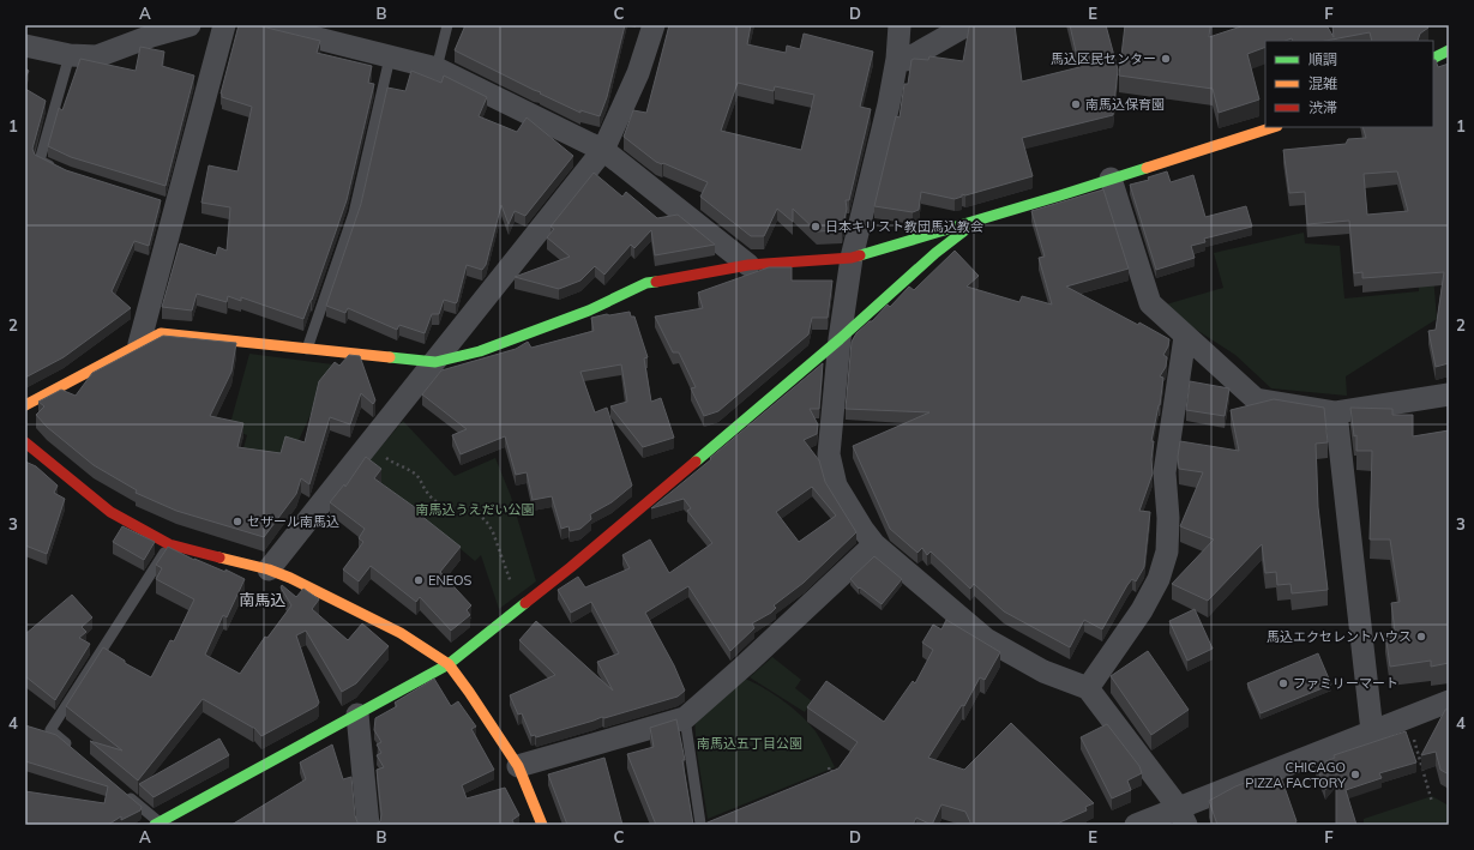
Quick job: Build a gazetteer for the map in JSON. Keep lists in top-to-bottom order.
{
  "districts": ["南馬込"],
  "parks": ["南馬込うえだい公園", "南馬込五丁目公園"],
  "places": [
    "馬込区民センター",
    "南馬込保育園",
    "日本キリスト教団馬込教会",
    "セザール南馬込",
    "ENEOS",
    "馬込エクセレントハウス",
    "ファミリーマート",
    "CHICAGO PIZZA FACTORY"
  ],
  "legend": ["順調", "混雑", "渋滞"],
  "grid": {
    "columns": [
      "A",
      "B",
      "C",
      "D",
      "E",
      "F"
    ],
    "rows": [
      "1",
      "2",
      "3",
      "4"
    ]
  }
}
